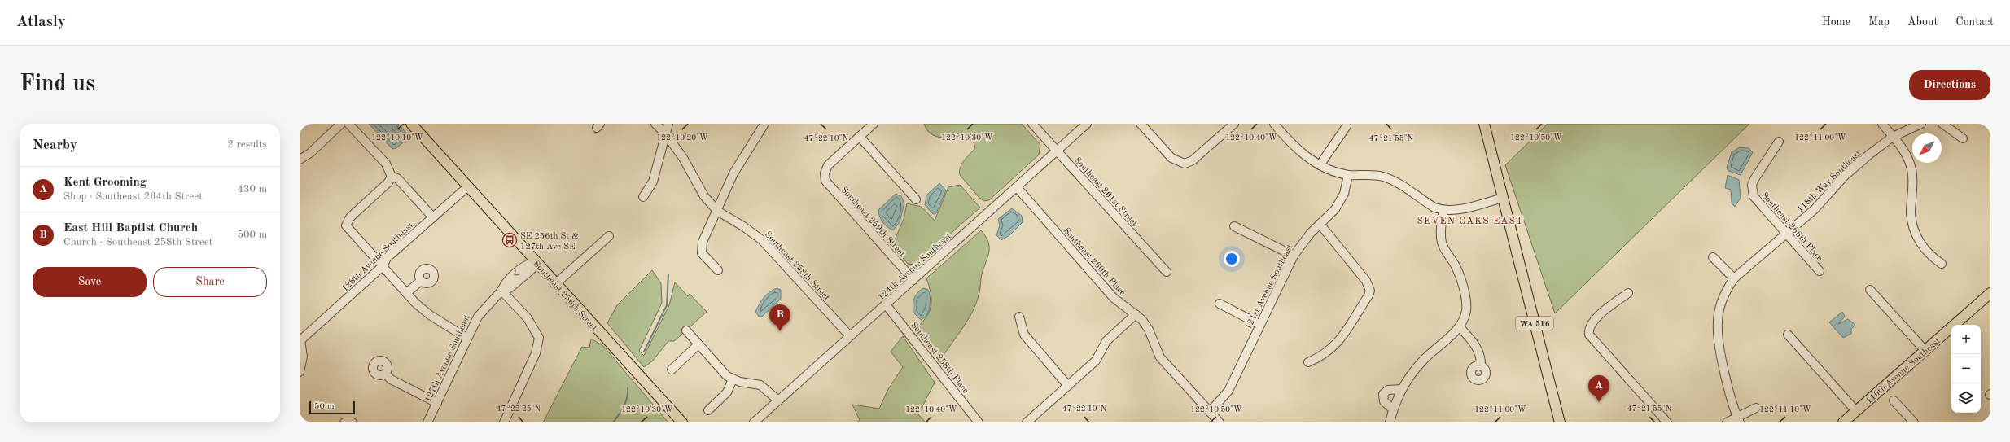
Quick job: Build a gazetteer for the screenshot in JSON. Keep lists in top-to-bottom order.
{
  "streets": {
    "main road": ["Southeast 256th Street", "WA 516", "116th Avenue Southeast"],
    "street": [
      "118th Way Southeast",
      "Southeast 261st Street",
      "Southeast 259th Street",
      "Southeast 266th Place",
      "128th Avenue Southeast",
      "Southeast 260th Place",
      "Southeast 258th Street",
      "124th Avenue Southeast",
      "121st Avenue Southeast",
      "Southeast 258th Place",
      "127th Avenue Southeast"
    ]
  },
  "crossings": [
    ["118th Way Southeast", "Southeast 266th Place"],
    ["Southeast 261st Street", "124th Avenue Southeast"],
    ["Southeast 259th Street", "124th Avenue Southeast"],
    ["128th Avenue Southeast", "Southeast 256th Street"],
    ["Southeast 260th Place", "124th Avenue Southeast"],
    ["Southeast 260th Place", "121st Avenue Southeast"],
    ["Southeast 258th Street", "124th Avenue Southeast"],
    ["124th Avenue Southeast", "Southeast 258th Place"],
    ["Southeast 256th Street", "127th Avenue Southeast"]
  ],
  "districts": ["SEVEN OAKS EAST"],
  "places": {
    "bus stop": ["SE 256th St & 127th Ave SE"]
  },
  "scale_bar": "50 m",
  "north": "bottom left",
  "page": {
    "header": "Atlasly",
    "nav": [
      "Home",
      "Map",
      "About",
      "Contact"
    ],
    "buttons": [
      "Directions",
      ["Save", "Share"]
    ],
    "title": "Find us",
    "heading": ["Nearby", "2 results"],
    "list": [
      {
        "mark": "A",
        "name": "Kent Grooming",
        "note": "Shop · Southeast 264th Street",
        "value": "430 m"
      },
      {
        "mark": "B",
        "name": "East Hill Baptist Church",
        "note": "Church · Southeast 258th Street",
        "value": "500 m"
      }
    ],
    "pins": ["B", "A"],
    "map_buttons": ["+", "−"],
    "scale": "50 m"
  },
  "coordinates": [
    "122°10'10\"W",
    "122°10'30\"W",
    "122°10'40\"W",
    "122°10'50\"W",
    "122°10'20\"W",
    "122°11'00\"W",
    "47°21'55\"N",
    "47°22'10\"N",
    "47°22'25\"N",
    "122°11'10\"W"
  ]
}
